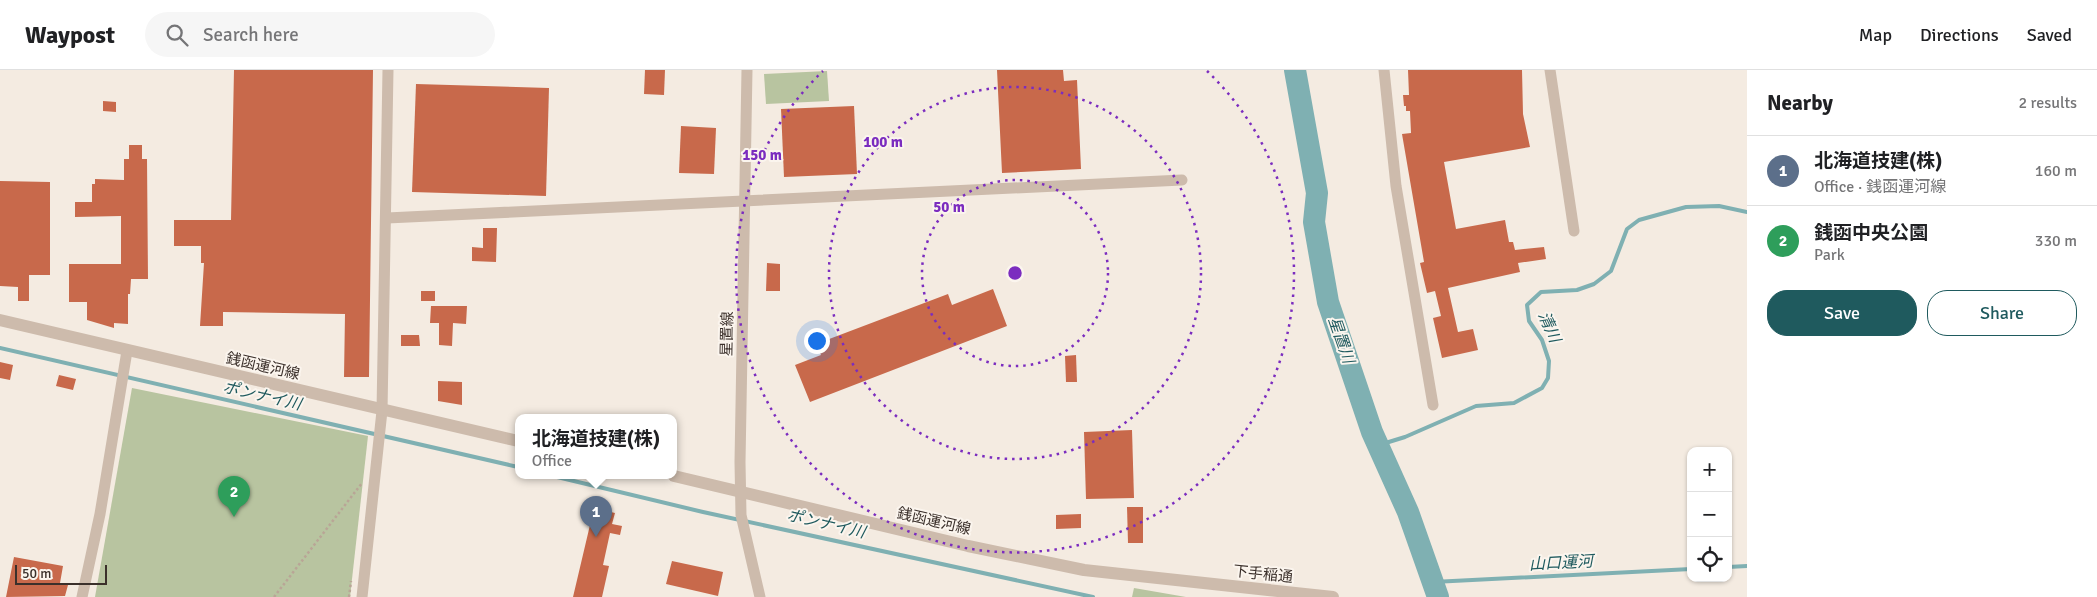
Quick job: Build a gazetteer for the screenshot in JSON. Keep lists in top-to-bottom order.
{
  "streets": {
    "street": ["星置線", "銭函運河線", "下手稲通"]
  },
  "crossings": [
    ["星置線", "銭函運河線"],
    ["銭函運河線", "下手稲通"]
  ],
  "water": [
    "清川",
    "星置川",
    "ポンナイ川",
    "山口運河"
  ],
  "scale_bar": "50 m",
  "page": {
    "header": "Waypost",
    "search": "Search here",
    "nav": ["Map", "Directions", "Saved"],
    "heading": ["Nearby", "2 results"],
    "list": [
      {
        "mark": "1",
        "name": "北海道技建(株)",
        "note": "Office · 銭函運河線",
        "value": "160 m"
      },
      {
        "mark": "2",
        "name": "銭函中央公園",
        "note": "Park",
        "value": "330 m"
      }
    ],
    "buttons": ["Save", "Share"],
    "popup": ["北海道技建(株)", "Office"],
    "map_buttons": ["+", "−"],
    "pins": ["2", "1"],
    "scale": "50 m"
  },
  "rings": ["100 m", "150 m", "50 m"]
}
